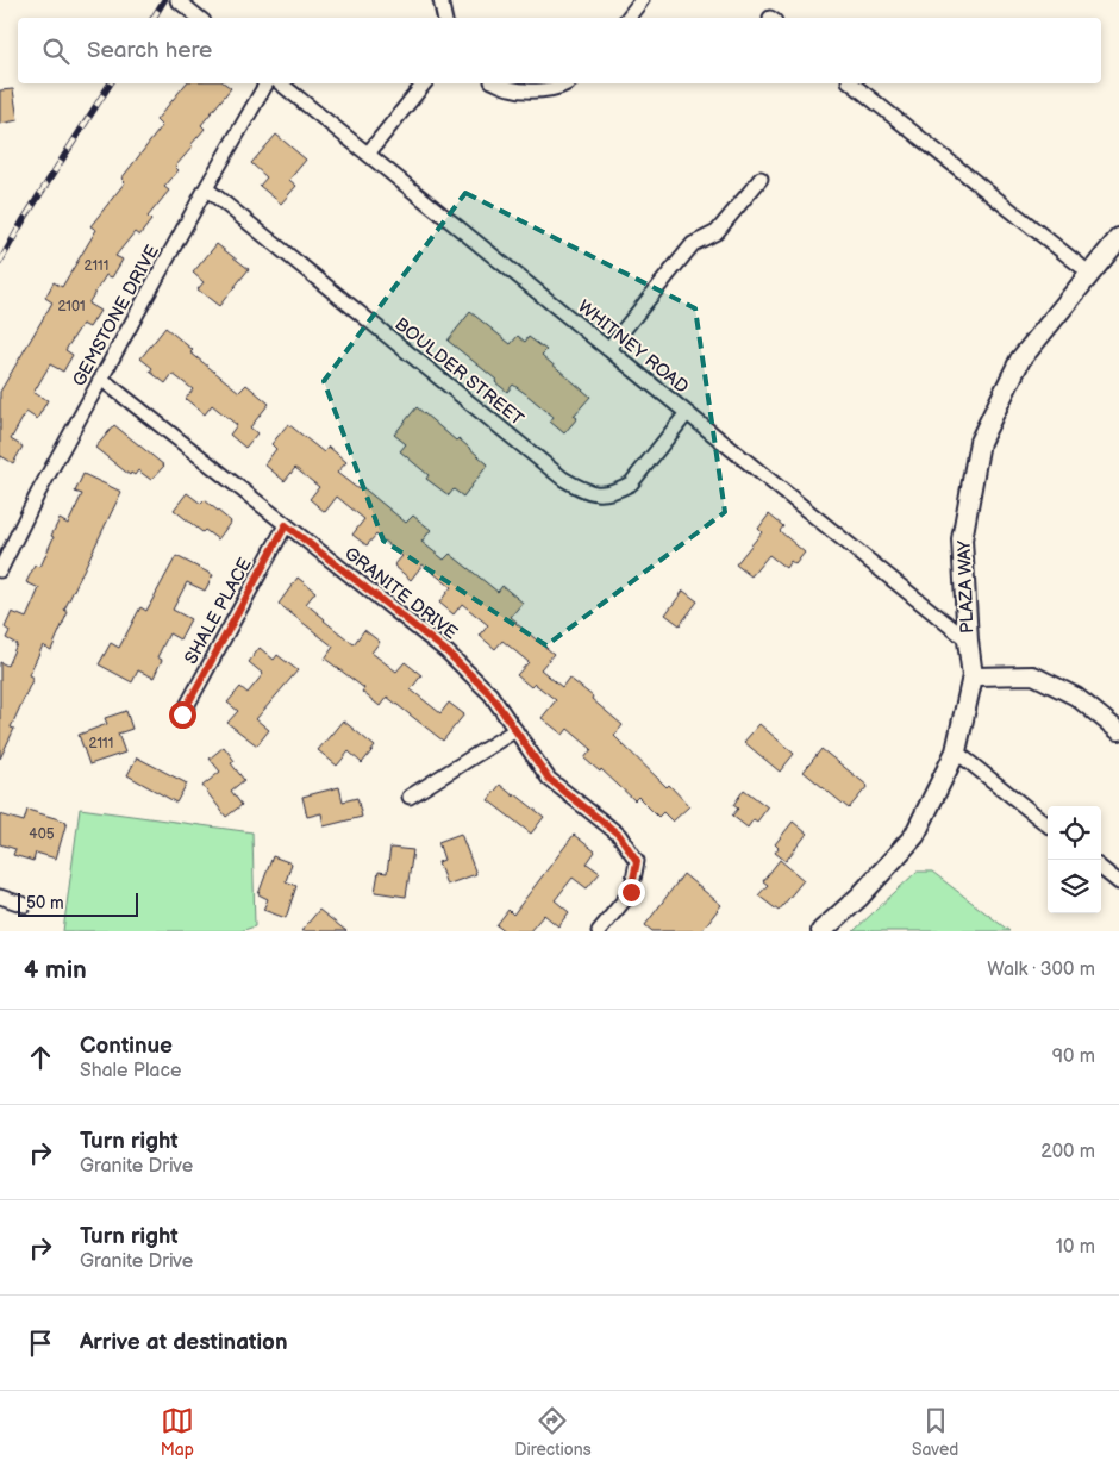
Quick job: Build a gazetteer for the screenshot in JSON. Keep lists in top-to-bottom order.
{
  "streets": {
    "main road": ["PLAZA WAY"],
    "street": [
      "GEMSTONE DRIVE",
      "WHITNEY ROAD",
      "BOULDER STREET",
      "GRANITE DRIVE",
      "SHALE PLACE"
    ]
  },
  "crossings": [
    ["GEMSTONE DRIVE", "BOULDER STREET"],
    ["GEMSTONE DRIVE", "GRANITE DRIVE"],
    ["WHITNEY ROAD", "BOULDER STREET"],
    ["WHITNEY ROAD", "PLAZA WAY"],
    ["GRANITE DRIVE", "SHALE PLACE"]
  ],
  "house_numbers": [
    "2111",
    "2101",
    "2111",
    "405"
  ],
  "scale_bar": "50 m",
  "page": {
    "search": "Search here",
    "scale": "50 m",
    "heading": ["4 min", "Walk · 300 m"],
    "list": [
      ["Continue", "Shale Place", "90 m"],
      ["Turn right", "Granite Drive", "200 m"],
      ["Turn right", "Granite Drive", "10 m"],
      "Arrive at destination"
    ],
    "nav": ["Map", "Directions", "Saved"]
  }
}
